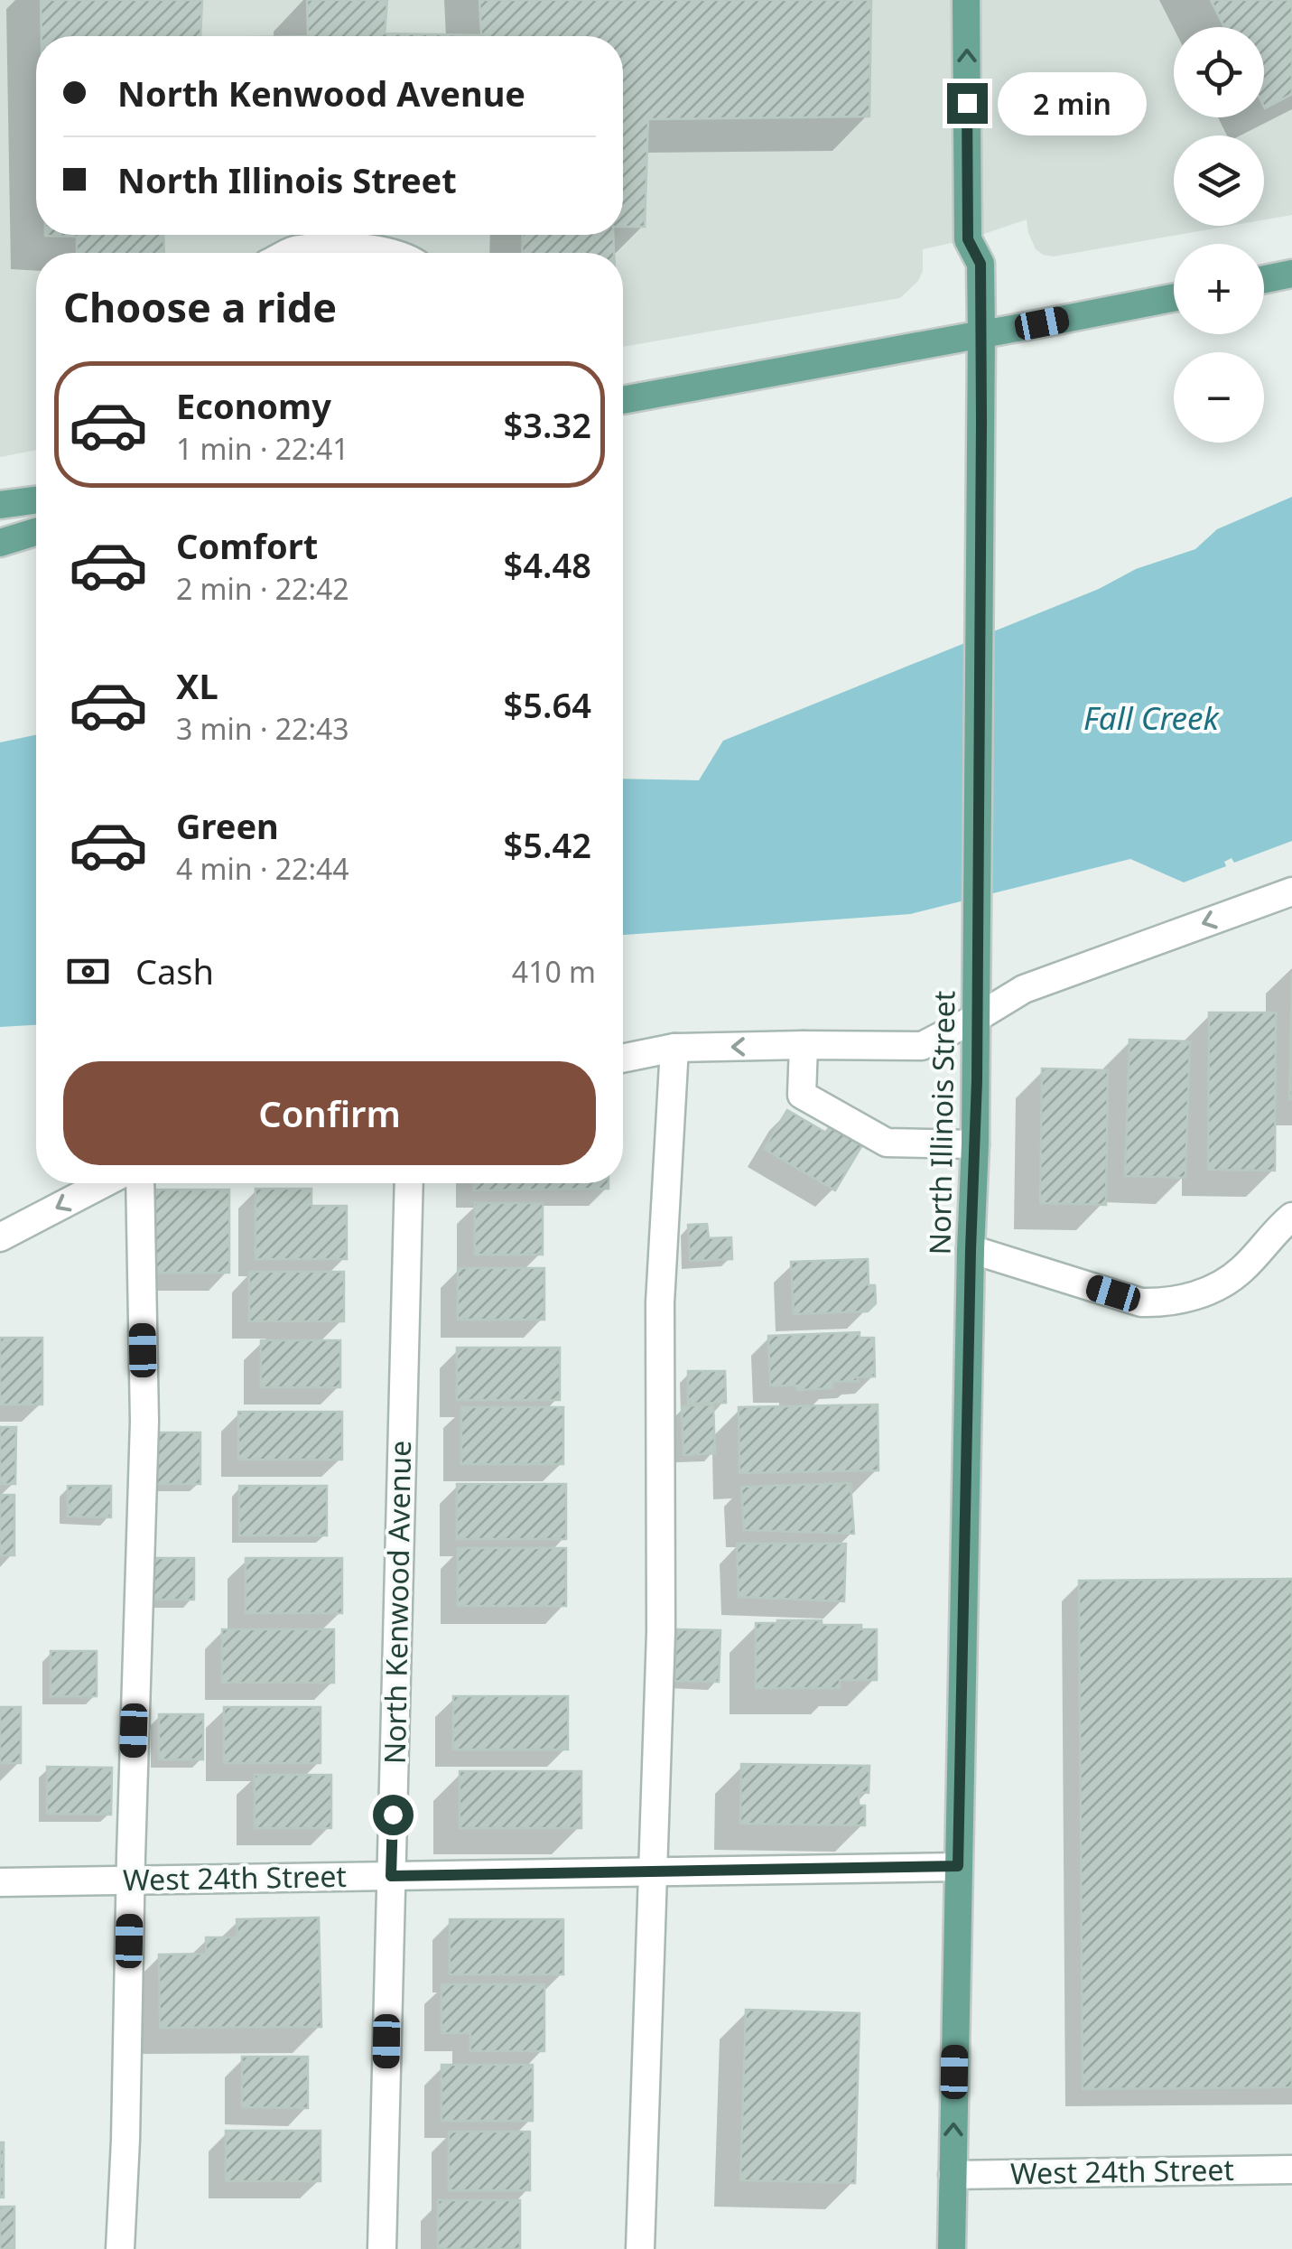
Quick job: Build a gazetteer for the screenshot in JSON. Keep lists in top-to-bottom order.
{
  "streets": {
    "main road": ["North Illinois Street"],
    "street": ["North Kenwood Avenue", "West 24th Street"]
  },
  "crossings": [
    ["North Illinois Street", "West 24th Street"],
    ["North Kenwood Avenue", "West 24th Street"]
  ],
  "water": ["Fall Creek"],
  "page": {
    "map_buttons": ["+", "−"],
    "banner": ["North Kenwood Avenue", "North Illinois Street"],
    "bubble": "2 min",
    "heading": "Choose a ride",
    "list": [
      {
        "name": "Economy",
        "note": "1 min · 22:41",
        "value": "$3.32"
      },
      {
        "name": "Comfort",
        "note": "2 min · 22:42",
        "value": "$4.48"
      },
      {
        "name": "XL",
        "note": "3 min · 22:43",
        "value": "$5.64"
      },
      {
        "name": "Green",
        "note": "4 min · 22:44",
        "value": "$5.42"
      }
    ],
    "pay": ["Cash", "410 m"],
    "buttons": "Confirm"
  }
}
